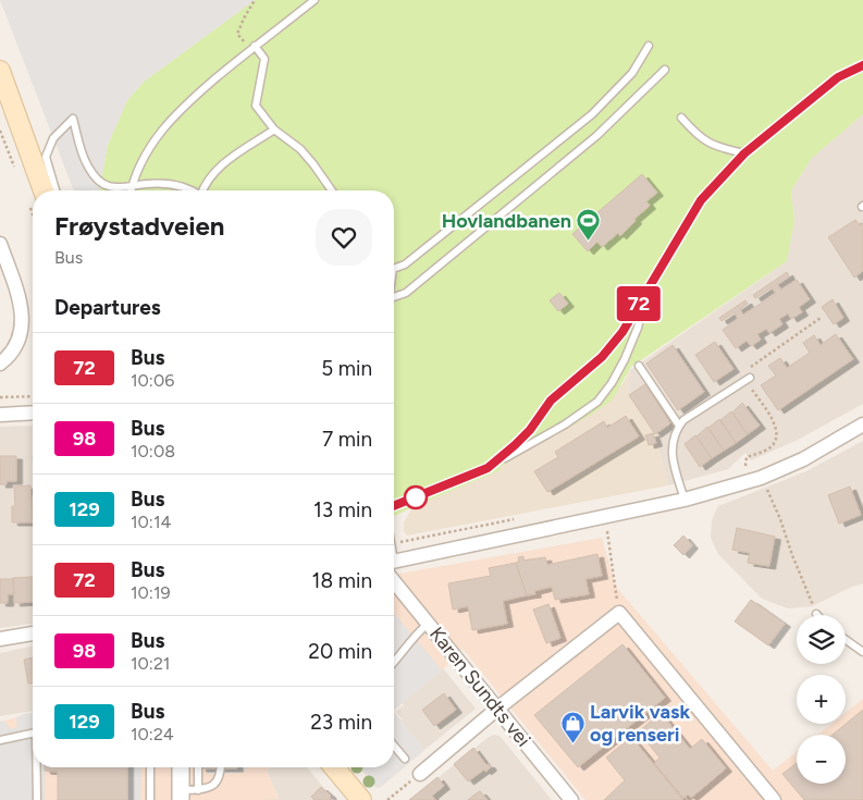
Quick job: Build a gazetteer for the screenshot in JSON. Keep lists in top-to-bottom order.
{
  "streets": {
    "street": ["Karen Sundts vei"]
  },
  "places": {
    "sports": ["Hovlandbanen"],
    "shop": ["Larvik vask og renseri"]
  },
  "lines": ["bus line 72"],
  "page": {
    "on_map": "72",
    "heading": [
      ["Frøystadveien", "Bus"],
      "Departures"
    ],
    "list": [
      {
        "mark": "72",
        "name": "Bus",
        "note": "10:06",
        "value": "5 min"
      },
      {
        "mark": "98",
        "name": "Bus",
        "note": "10:08",
        "value": "7 min"
      },
      {
        "mark": "129",
        "name": "Bus",
        "note": "10:14",
        "value": "13 min"
      },
      {
        "mark": "72",
        "name": "Bus",
        "note": "10:19",
        "value": "18 min"
      },
      {
        "mark": "98",
        "name": "Bus",
        "note": "10:21",
        "value": "20 min"
      },
      {
        "mark": "129",
        "name": "Bus",
        "note": "10:24",
        "value": "23 min"
      }
    ],
    "map_buttons": ["+", "−"]
  }
}
